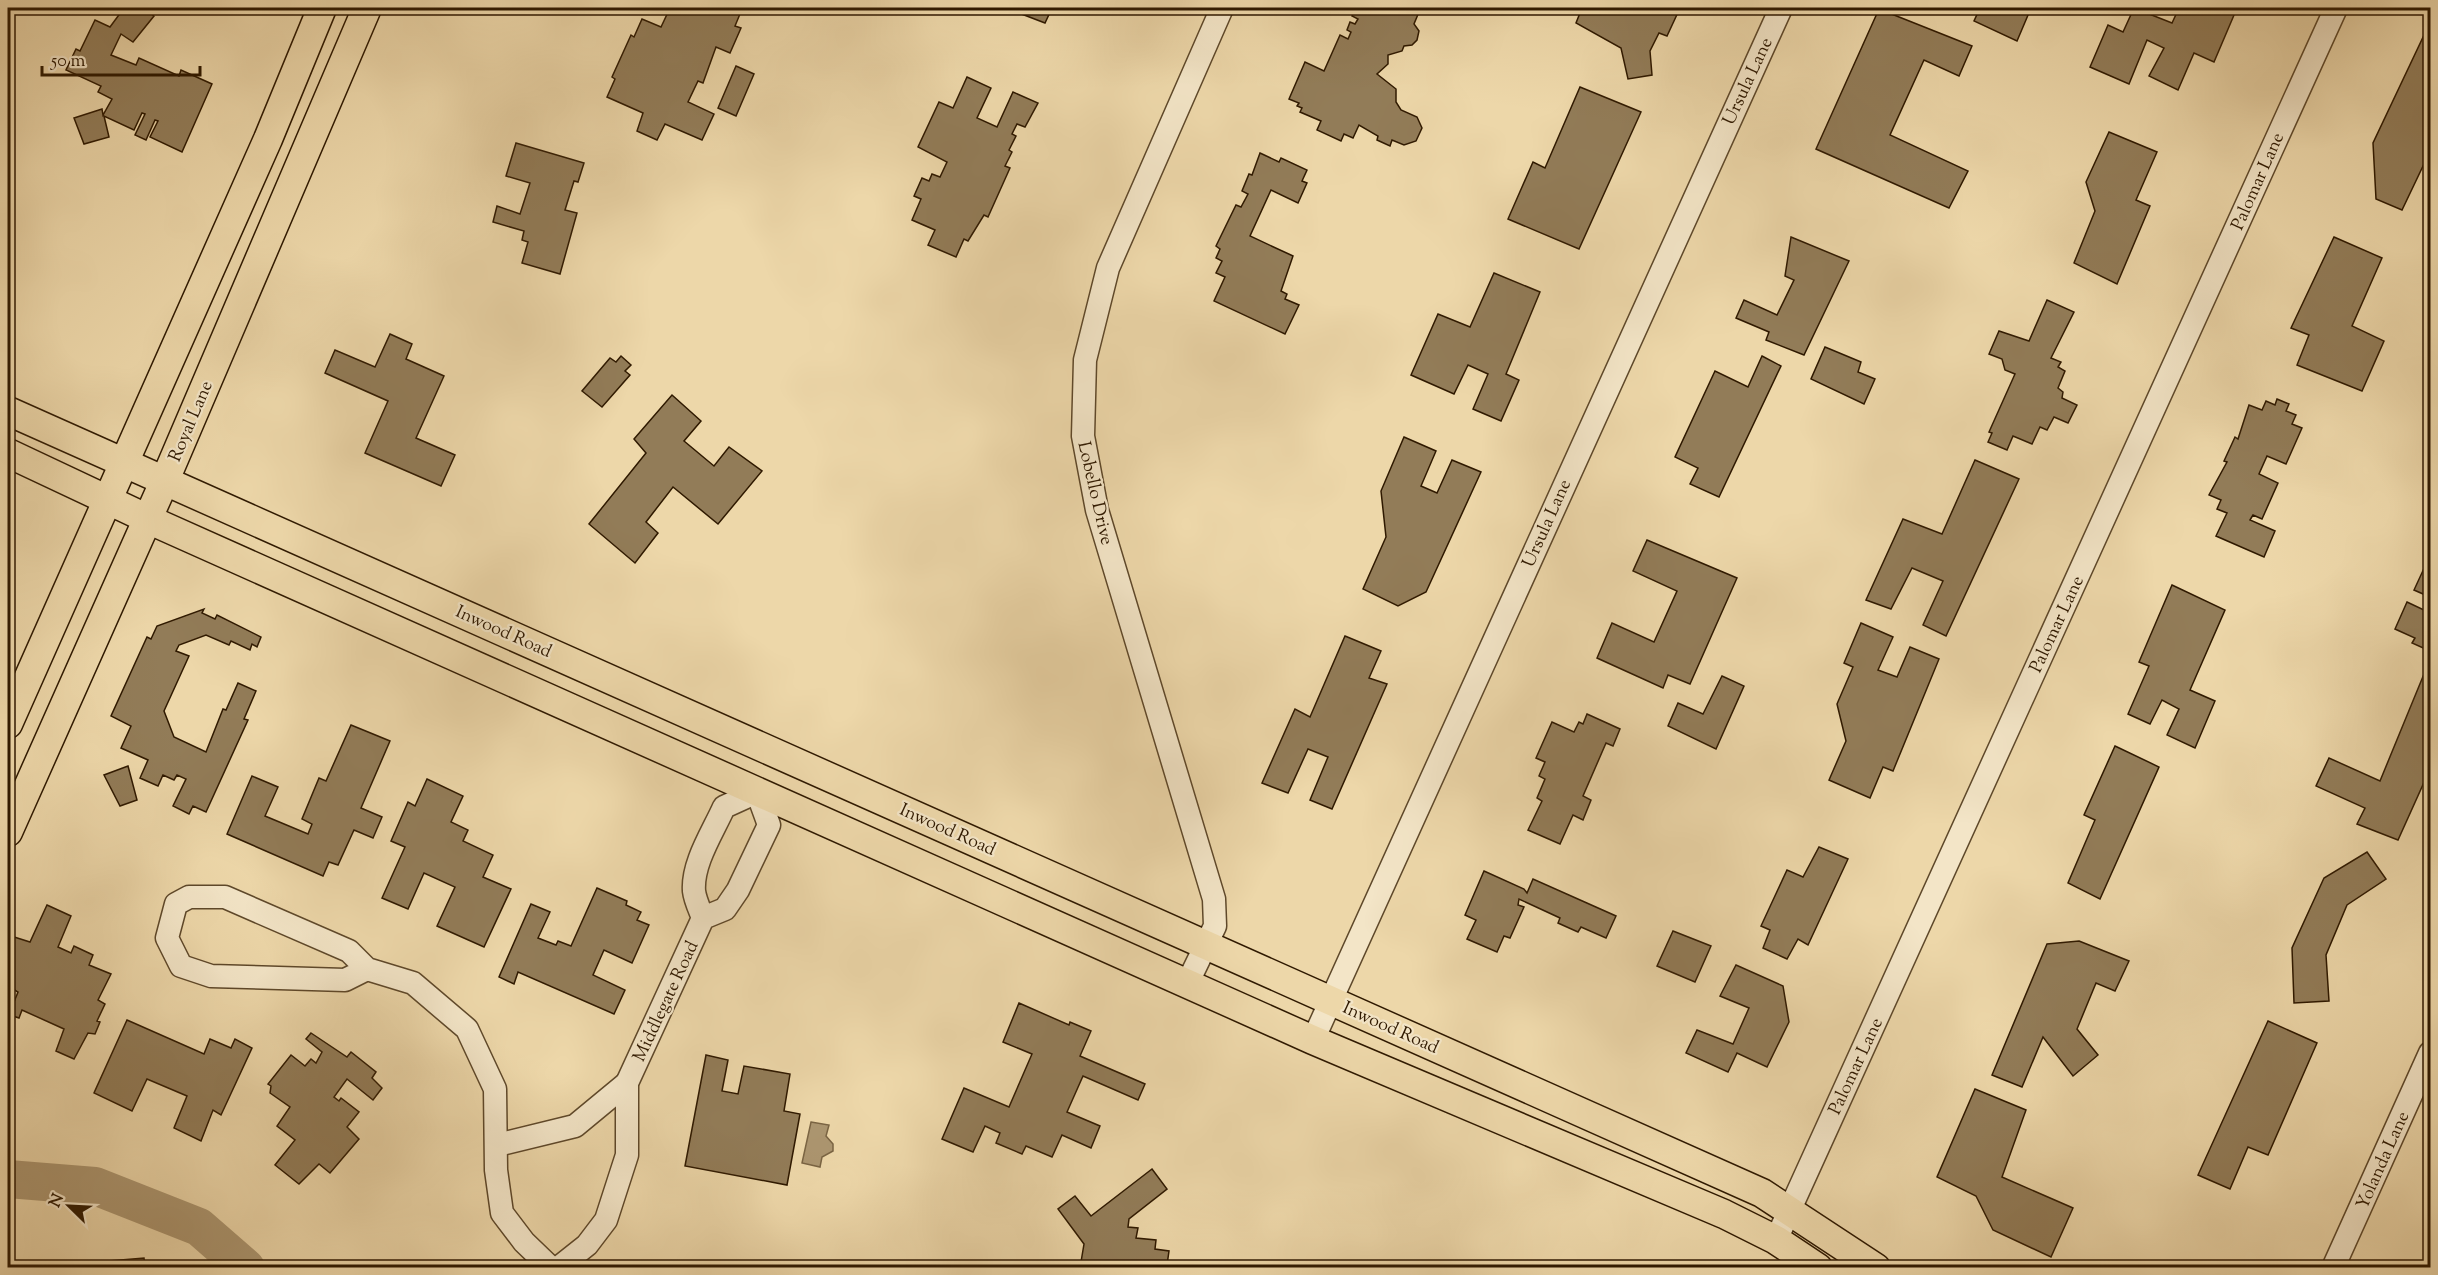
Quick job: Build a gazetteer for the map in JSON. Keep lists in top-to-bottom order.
{
  "streets": {
    "main road": ["Royal Lane", "Inwood Road"],
    "street": [
      "Ursula Lane",
      "Palomar Lane",
      "Lobello Drive",
      "Middlegate Road",
      "Yolanda Lane"
    ]
  },
  "crossings": [
    ["Ursula Lane", "Inwood Road"],
    ["Palomar Lane", "Inwood Road"],
    ["Royal Lane", "Inwood Road"],
    ["Lobello Drive", "Inwood Road"]
  ],
  "scale_bar": "50 m",
  "north": "top left"
}
